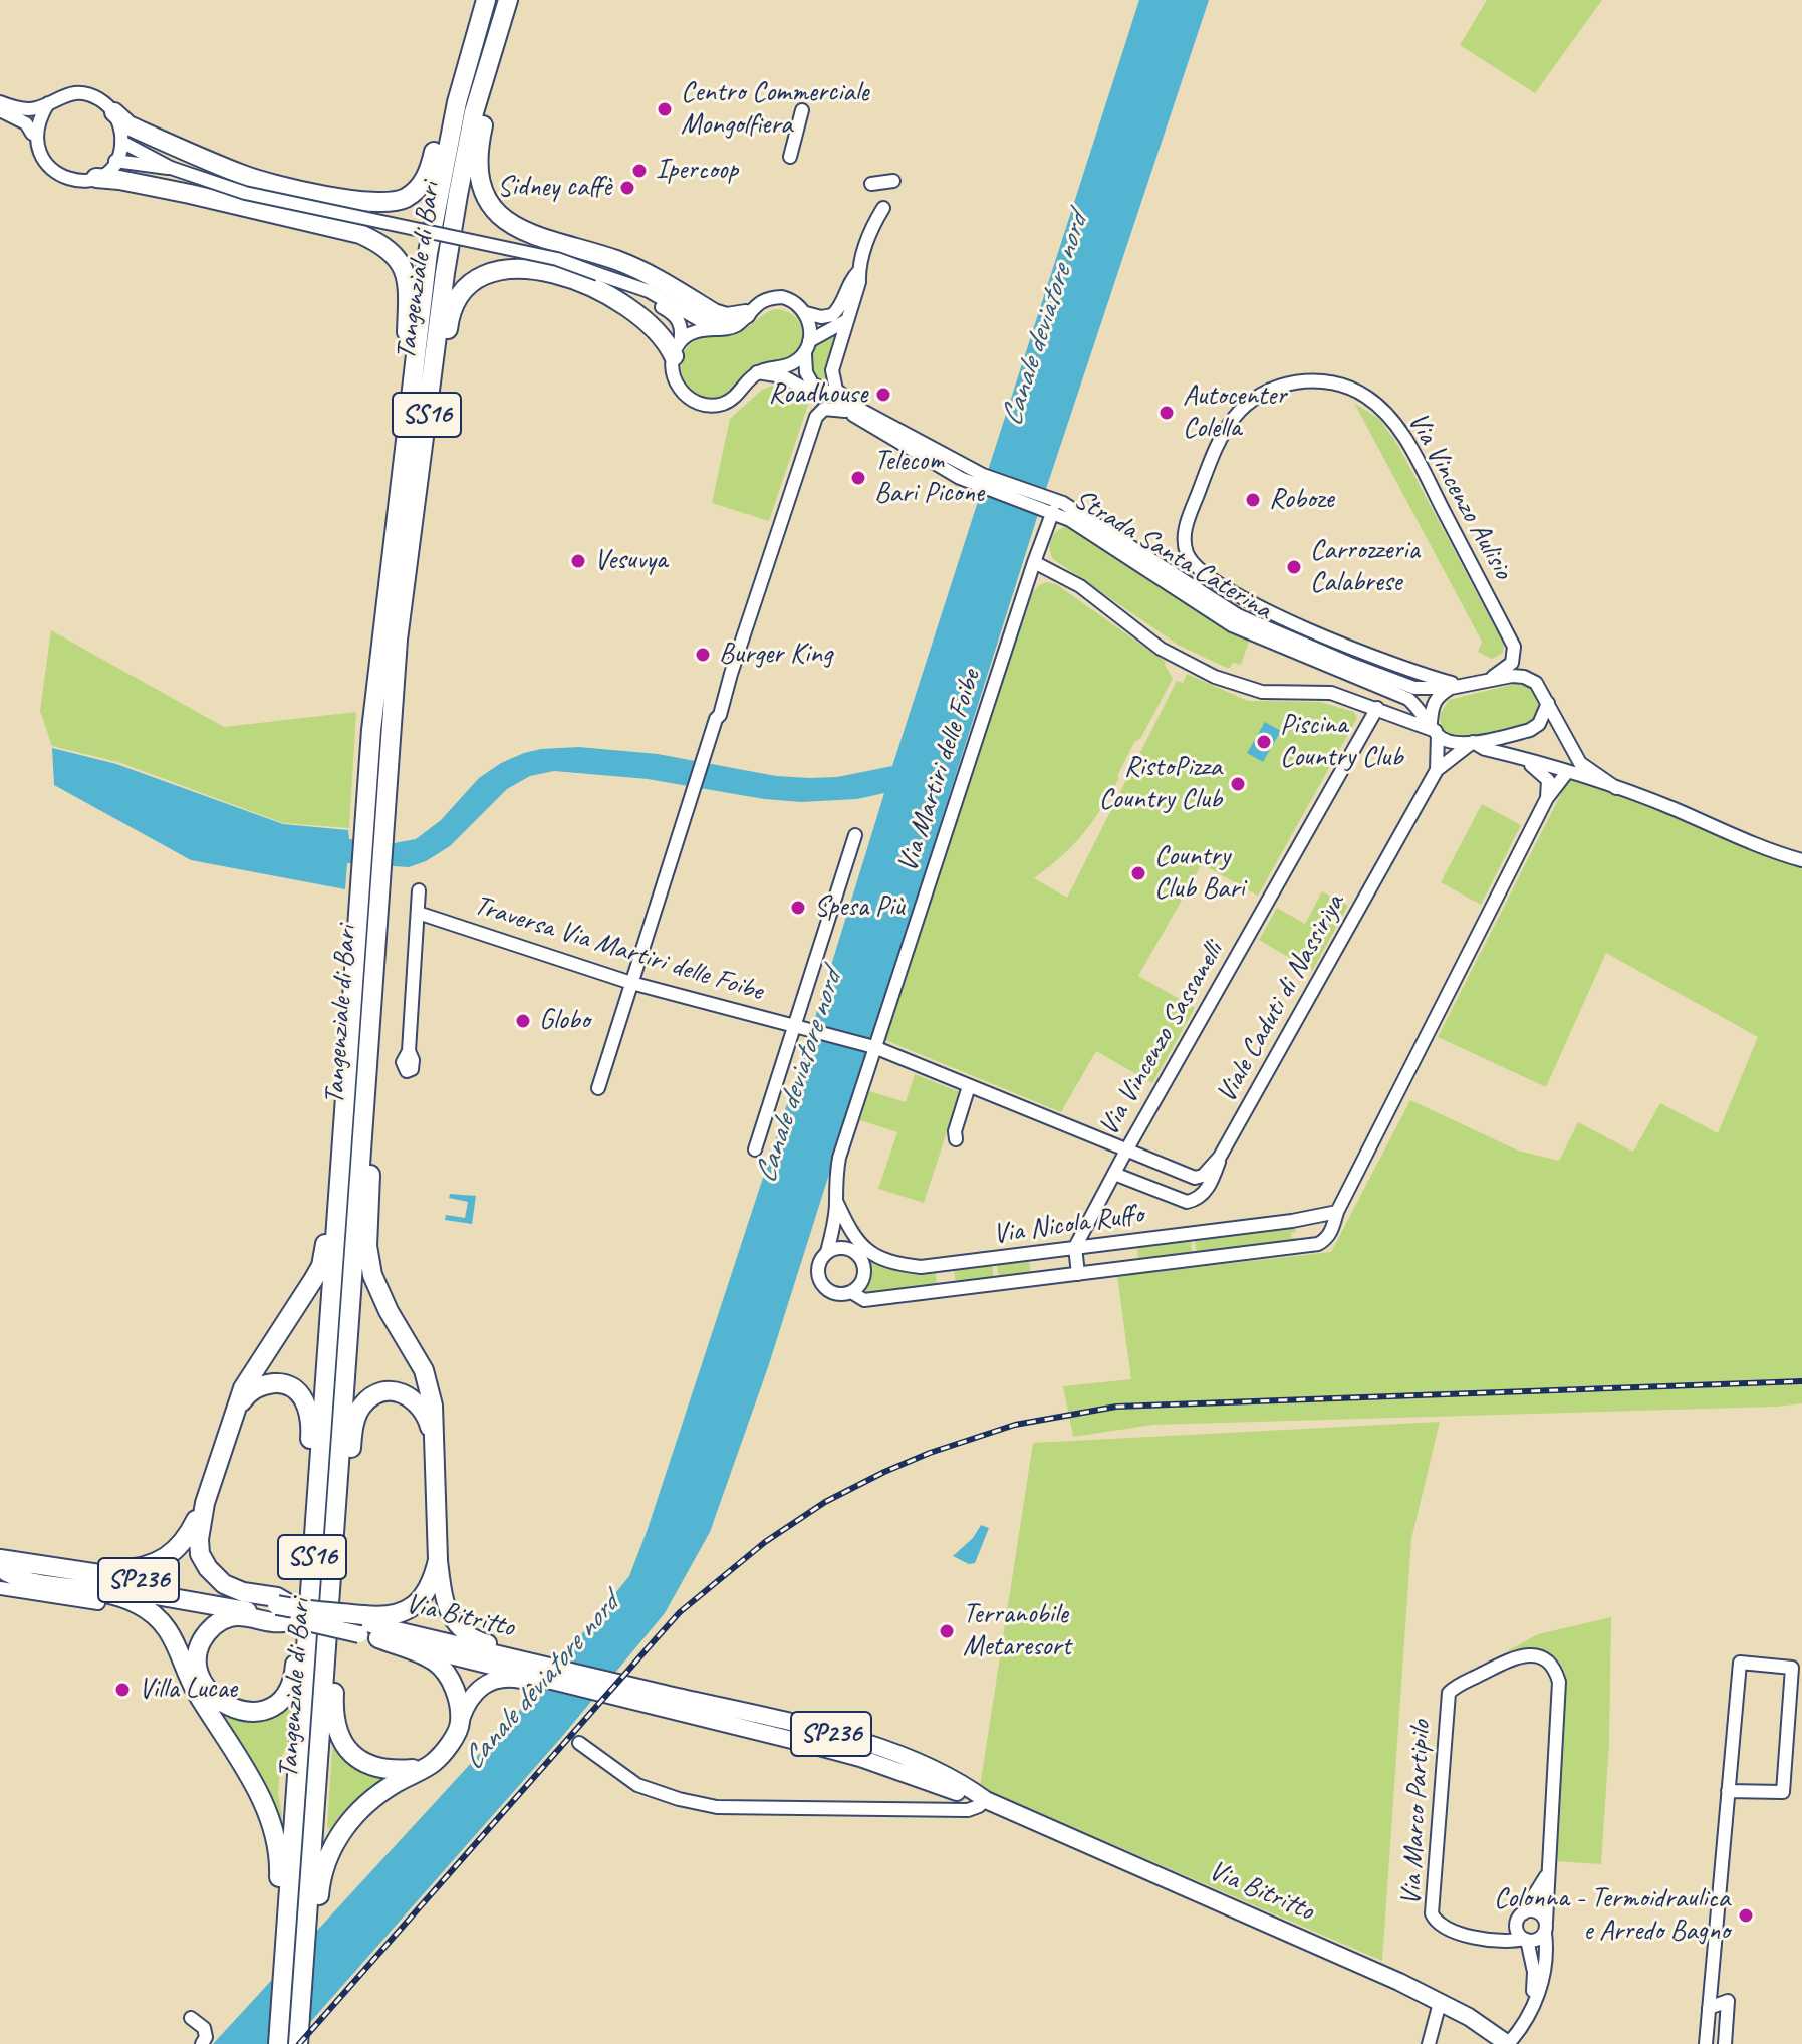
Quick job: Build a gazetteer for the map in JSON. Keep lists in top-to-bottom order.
{
  "streets": {
    "highway": ["Tangenziale di Bari", "SS16", "SP236"],
    "main road": ["Via Bitritto"],
    "street": [
      "Via Vincenzo Aulisio",
      "Strada Santa Caterina",
      "Via Martiri delle Foibe",
      "Traversa Via Martiri delle Foibe",
      "Viale Caduti di Nassiriya",
      "Via Vincenzo Sassanelli",
      "Via Nicola Ruffo",
      "Via Marco Partipilo"
    ]
  },
  "crossings": [
    ["Tangenziale di Bari", "SP236"],
    ["Via Vincenzo Aulisio", "Strada Santa Caterina"],
    ["Strada Santa Caterina", "Via Martiri delle Foibe"],
    ["Strada Santa Caterina", "Via Vincenzo Sassanelli"],
    ["Strada Santa Caterina", "Via Nicola Ruffo"],
    ["Via Martiri delle Foibe", "Via Nicola Ruffo"],
    ["Viale Caduti di Nassiriya", "Via Vincenzo Sassanelli"],
    ["Via Vincenzo Sassanelli", "Via Nicola Ruffo"]
  ],
  "water": ["Canale deviatore nord"],
  "places": [
    "Centro Commerciale Mongolfiera",
    "Ipercoop",
    "Sidney caffè",
    "Roadhouse",
    "Autocenter Colella",
    "Telecom Bari Picone",
    "Roboze",
    "Vesuvya",
    "Carrozzeria Calabrese",
    "Burger King",
    "Piscina Country Club",
    "RistoPizza Country Club",
    "Country Club Bari",
    "Spesa Più",
    "Globo",
    "Terranobile Metaresort",
    "Villa Lucae",
    "Colonna - Termoidraulica e Arredo Bagno"
  ]
}
